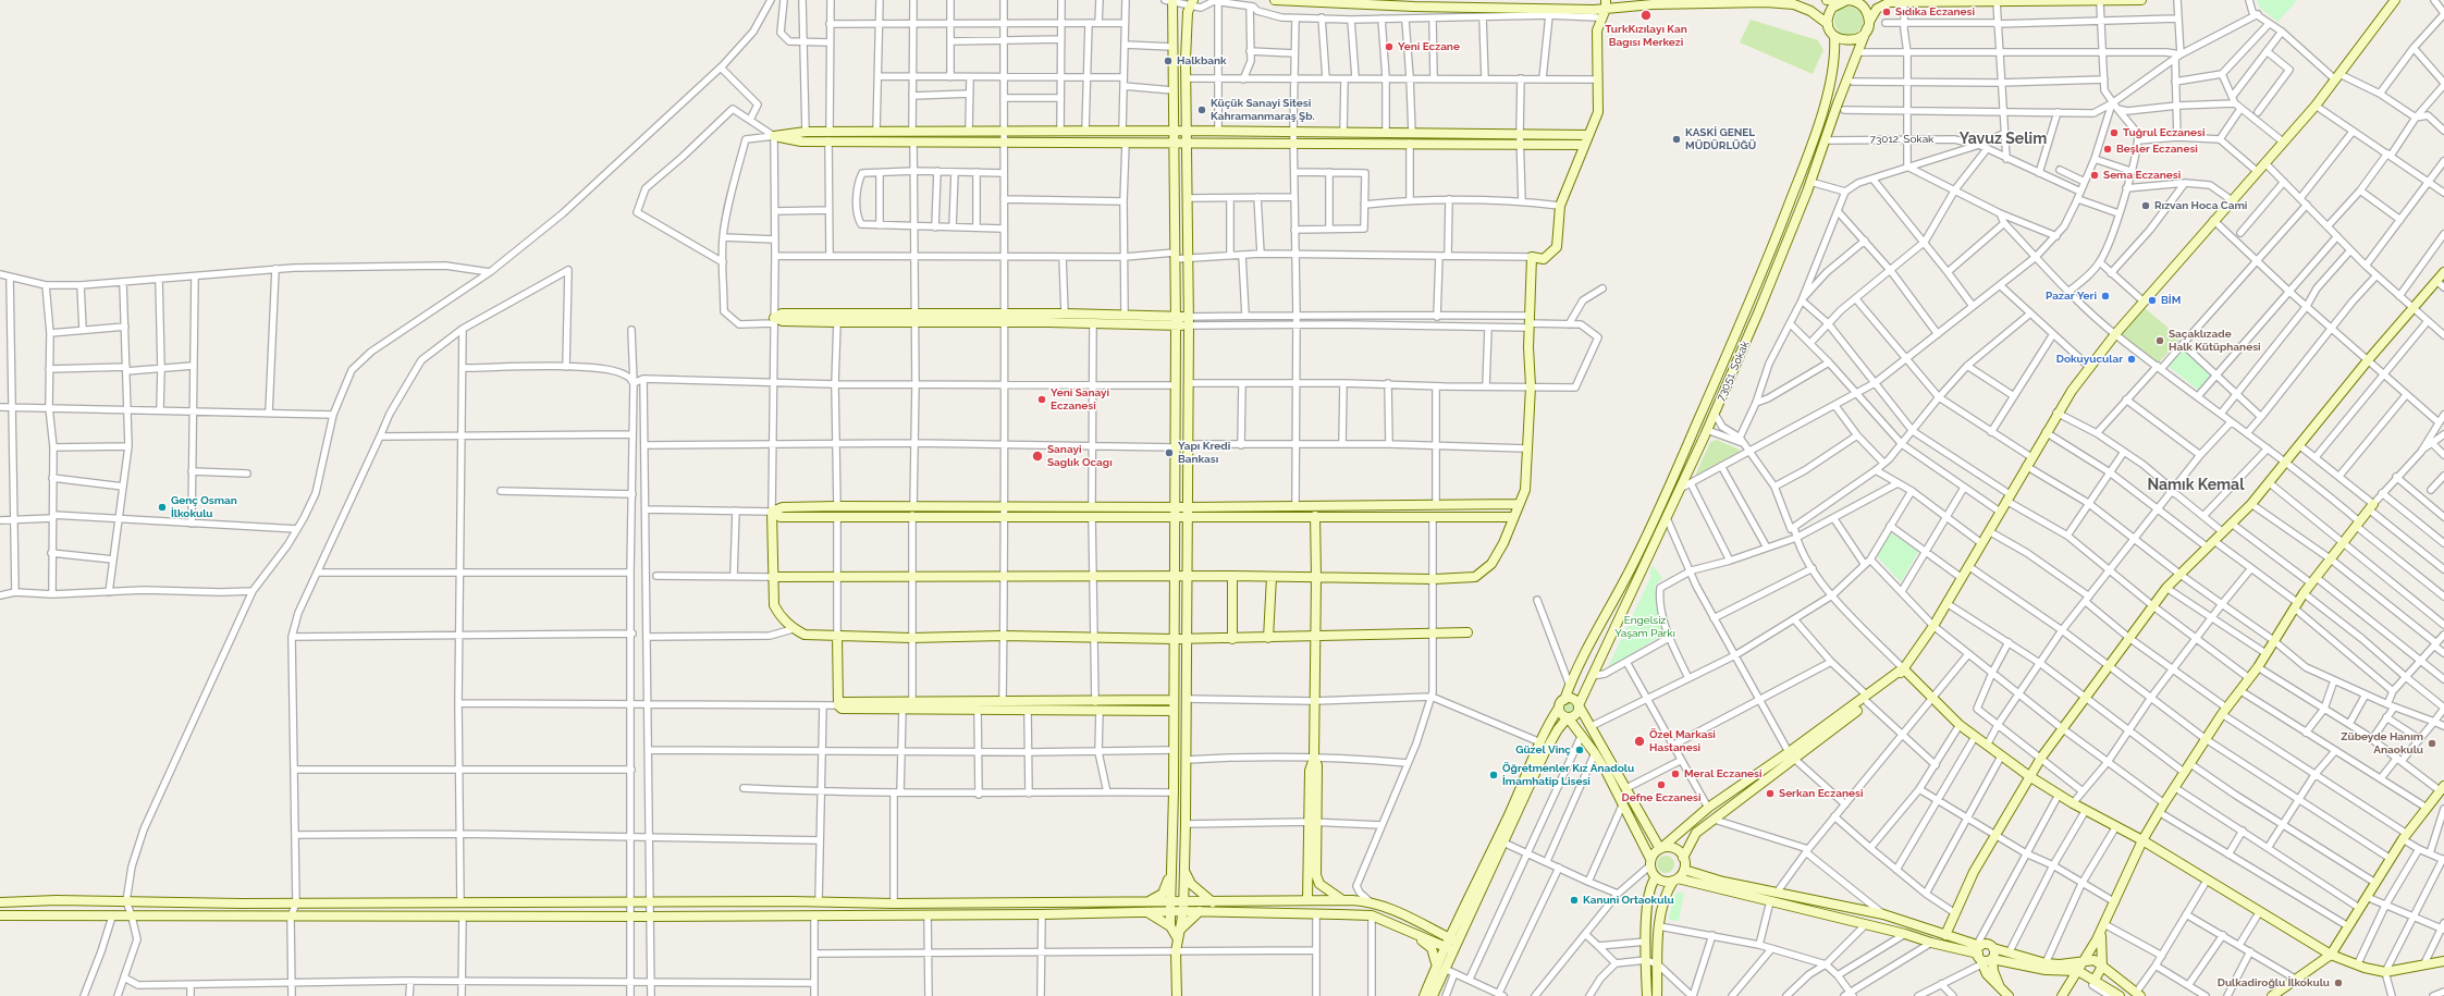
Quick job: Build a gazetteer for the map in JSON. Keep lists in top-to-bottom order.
{
  "streets": {
    "main road": ["73051. Sokak"],
    "street": ["73012. Sokak"]
  },
  "crossings": [
    ["73012. Sokak", "73051. Sokak"]
  ],
  "districts": ["Yavuz Selim", "Namık Kemal"],
  "parks": ["Engelsiz Yaşam Parkı"],
  "places": [
    "Sıdıka Eczanesi",
    "TurkKızılayı Kan Bagısı Merkezi",
    "Yeni Eczane",
    "Halkbank",
    "Küçük Sanayi Sitesi Kahramanmaraş Şb.",
    "Tuğrul Eczanesi",
    "KASKİ GENEL MÜDÜRLÜĞÜ",
    "Beşler Eczanesi",
    "Sema Eczanesi",
    "Rızvan Hoca Cami",
    "Pazar Yeri",
    "BİM",
    "Saçaklızade Halk Kütüphanesi",
    "Dokuyucular",
    "Yeni Sanayi Eczanesi",
    "Yapı Kredi Bankası",
    "Sanayi Saglık Ocagı",
    "Genç Osman İlkokulu",
    "Özel Markasi Hastanesi",
    "Zübeyde Hanım Anaokulu",
    "Güzel Vinç",
    "Meral Eczanesi",
    "Öğretmenler Kız Anadolu İmamhatip Lisesi",
    "Defne Eczanesi",
    "Serkan Eczanesi",
    "Kanuni Ortaokulu",
    "Dulkadiroğlu İlkokulu"
  ]
}
